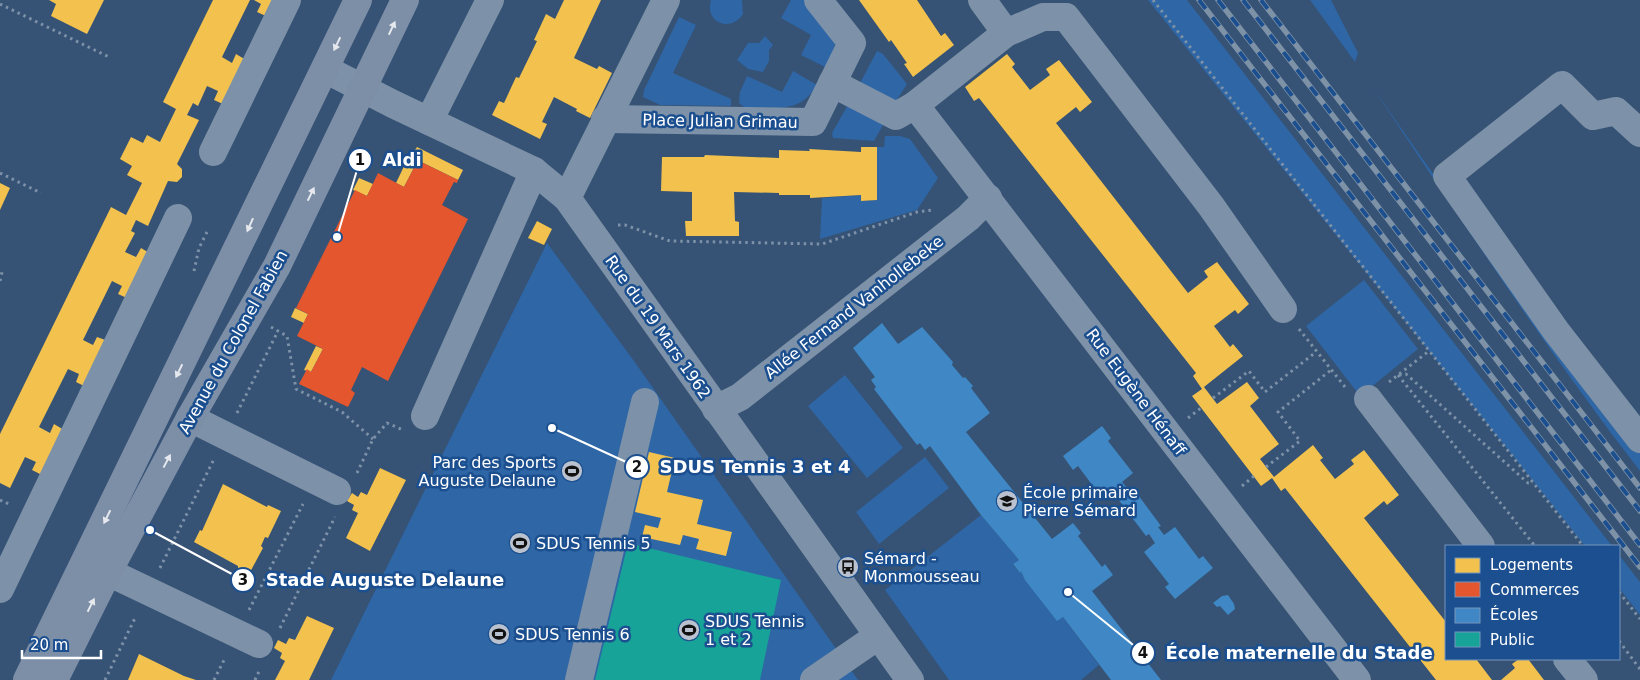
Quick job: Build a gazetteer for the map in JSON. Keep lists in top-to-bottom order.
{
  "streets": {
    "main road": ["Avenue du Colonel Fabien"],
    "street": [
      "Place Julian Grimau",
      "Allée Fernand Vanhollebeke",
      "Rue du 19 Mars 1962",
      "Rue Eugène Hénaff"
    ]
  },
  "crossings": [
    ["Allée Fernand Vanhollebeke", "Rue du 19 Mars 1962"],
    ["Allée Fernand Vanhollebeke", "Rue Eugène Hénaff"],
    ["Rue du 19 Mars 1962", "Avenue du Colonel Fabien"]
  ],
  "places": {
    "other": [
      "Aldi",
      "SDUS Tennis 3 et 4",
      "Stade Auguste Delaune",
      "École maternelle du Stade"
    ],
    "sports": [
      "Parc des Sports Auguste Delaune",
      "SDUS Tennis 5",
      "SDUS Tennis 1 et 2",
      "SDUS Tennis 6"
    ],
    "school or university": ["École primaire Pierre Sémard"],
    "bus stop": ["Sémard - Monmousseau"]
  },
  "legend": [
    "Logements",
    "Commerces",
    "Écoles",
    "Public"
  ],
  "scale_bar": "20 m"
}
